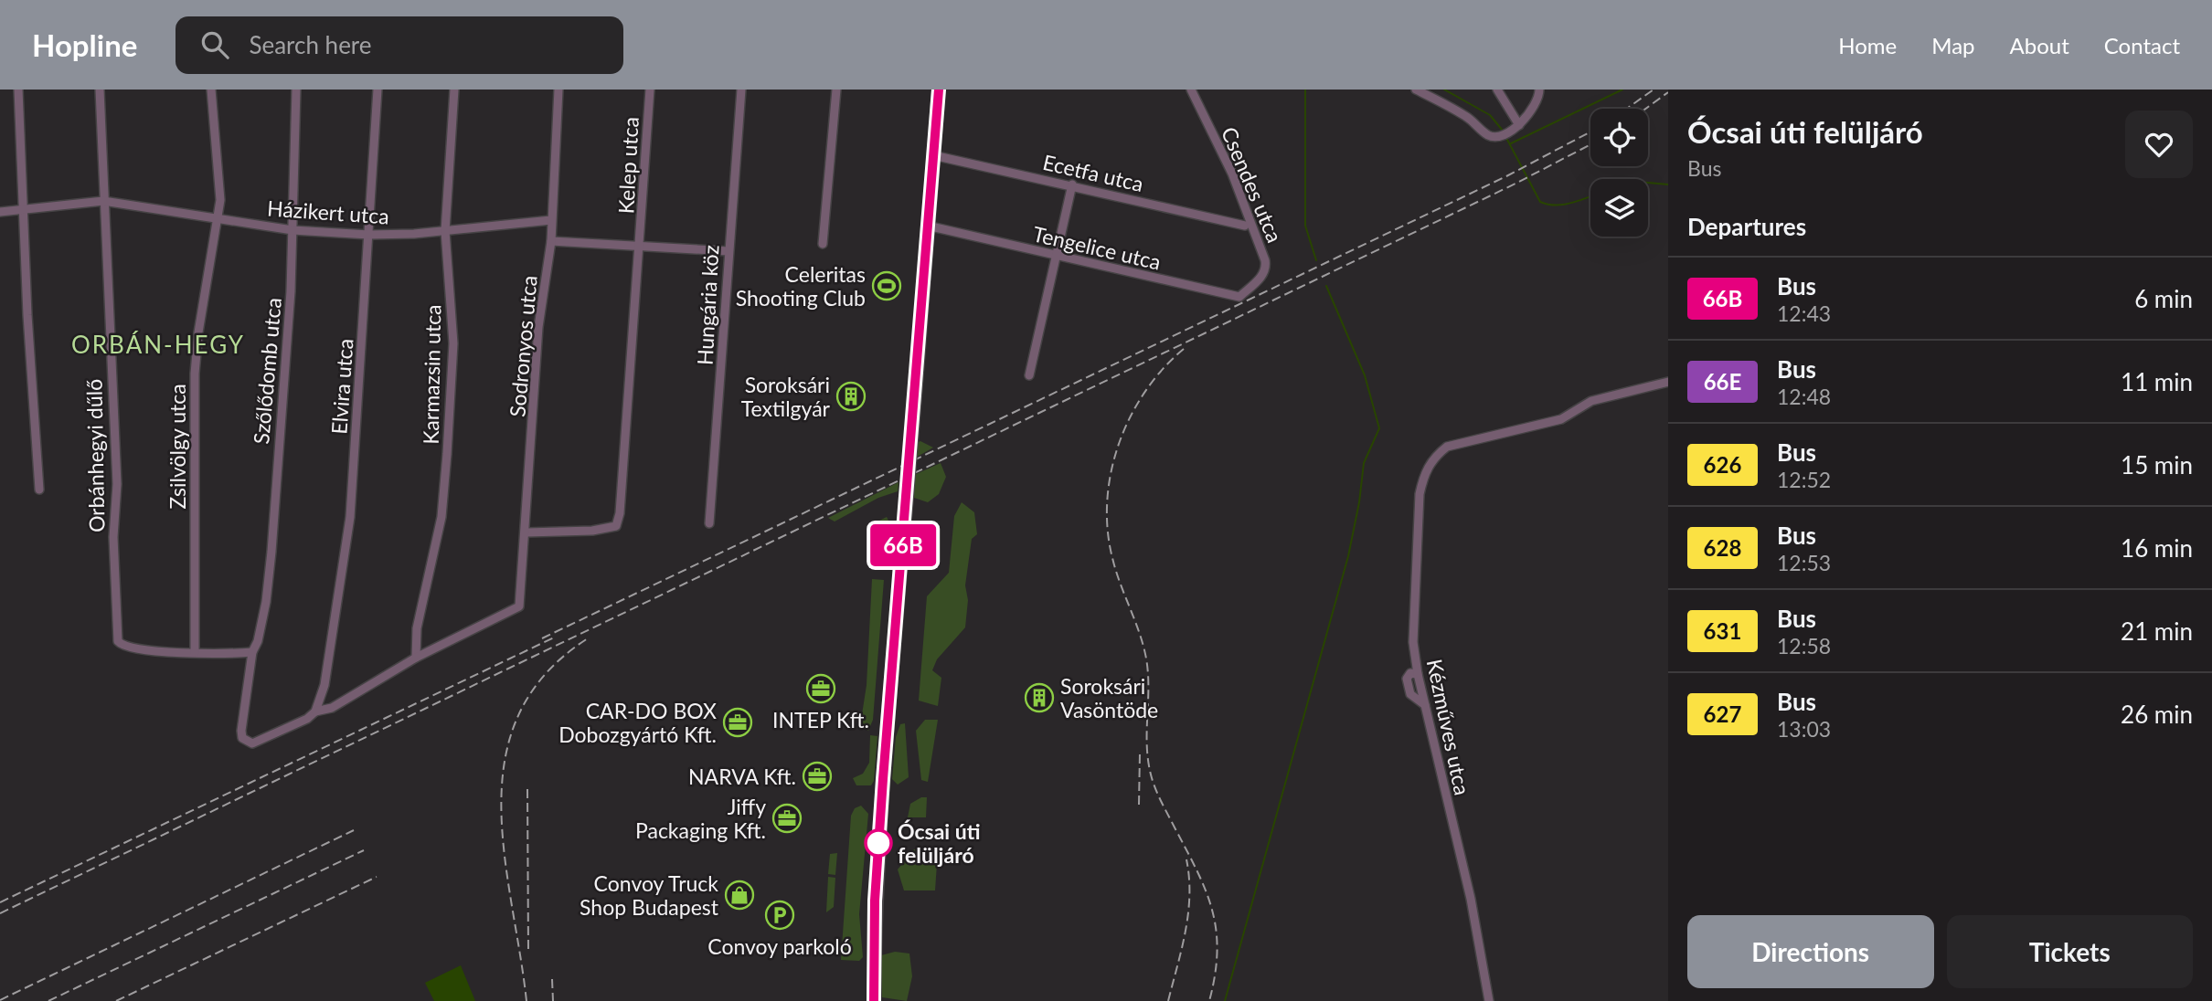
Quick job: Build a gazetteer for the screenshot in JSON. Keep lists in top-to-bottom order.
{
  "streets": {
    "street": [
      "Kelep utca",
      "Ecetfa utca",
      "Csendes utca",
      "Házikert utca",
      "Tengelice utca",
      "Hungária köz",
      "Sodronyos utca",
      "Szőlődomb utca",
      "Karmazsin utca",
      "Elvira utca",
      "Zsilvölgy utca",
      "Orbánhegyi dűlő",
      "Kézműves utca"
    ]
  },
  "crossings": [
    ["Kelep utca", "Sodronyos utca"],
    ["Csendes utca", "Tengelice utca"],
    ["Házikert utca", "Sodronyos utca"],
    ["Házikert utca", "Szőlődomb utca"],
    ["Házikert utca", "Karmazsin utca"],
    ["Házikert utca", "Elvira utca"],
    ["Házikert utca", "Zsilvölgy utca"],
    ["Házikert utca", "Orbánhegyi dűlő"],
    ["Sodronyos utca", "Karmazsin utca"],
    ["Szőlődomb utca", "Elvira utca"],
    ["Zsilvölgy utca", "Orbánhegyi dűlő"]
  ],
  "districts": ["ORBÁN-HEGY"],
  "places": {
    "sports": ["Celeritas Shooting Club"],
    "building": ["Soroksári Textilgyár", "Soroksári Vasöntöde"],
    "office": [
      "INTEP Kft.",
      "CAR-DO BOX Dobozgyártó Kft.",
      "NARVA Kft.",
      "Jiffy Packaging Kft."
    ],
    "other": ["Ócsai úti felüljáró"],
    "shop": ["Convoy Truck Shop Budapest"],
    "parking": ["Convoy parkoló"]
  },
  "lines": ["bus line 66B"],
  "page": {
    "header": "Hopline",
    "search": "Search here",
    "nav": [
      "Home",
      "Map",
      "About",
      "Contact"
    ],
    "on_map": "66B",
    "heading": [
      ["Ócsai úti felüljáró", "Bus"],
      "Departures"
    ],
    "list": [
      {
        "mark": "66B",
        "name": "Bus",
        "note": "12:43",
        "value": "6 min"
      },
      {
        "mark": "66E",
        "name": "Bus",
        "note": "12:48",
        "value": "11 min"
      },
      {
        "mark": "626",
        "name": "Bus",
        "note": "12:52",
        "value": "15 min"
      },
      {
        "mark": "628",
        "name": "Bus",
        "note": "12:53",
        "value": "16 min"
      },
      {
        "mark": "631",
        "name": "Bus",
        "note": "12:58",
        "value": "21 min"
      },
      {
        "mark": "627",
        "name": "Bus",
        "note": "13:03",
        "value": "26 min"
      }
    ],
    "buttons": ["Directions", "Tickets"]
  }
}
